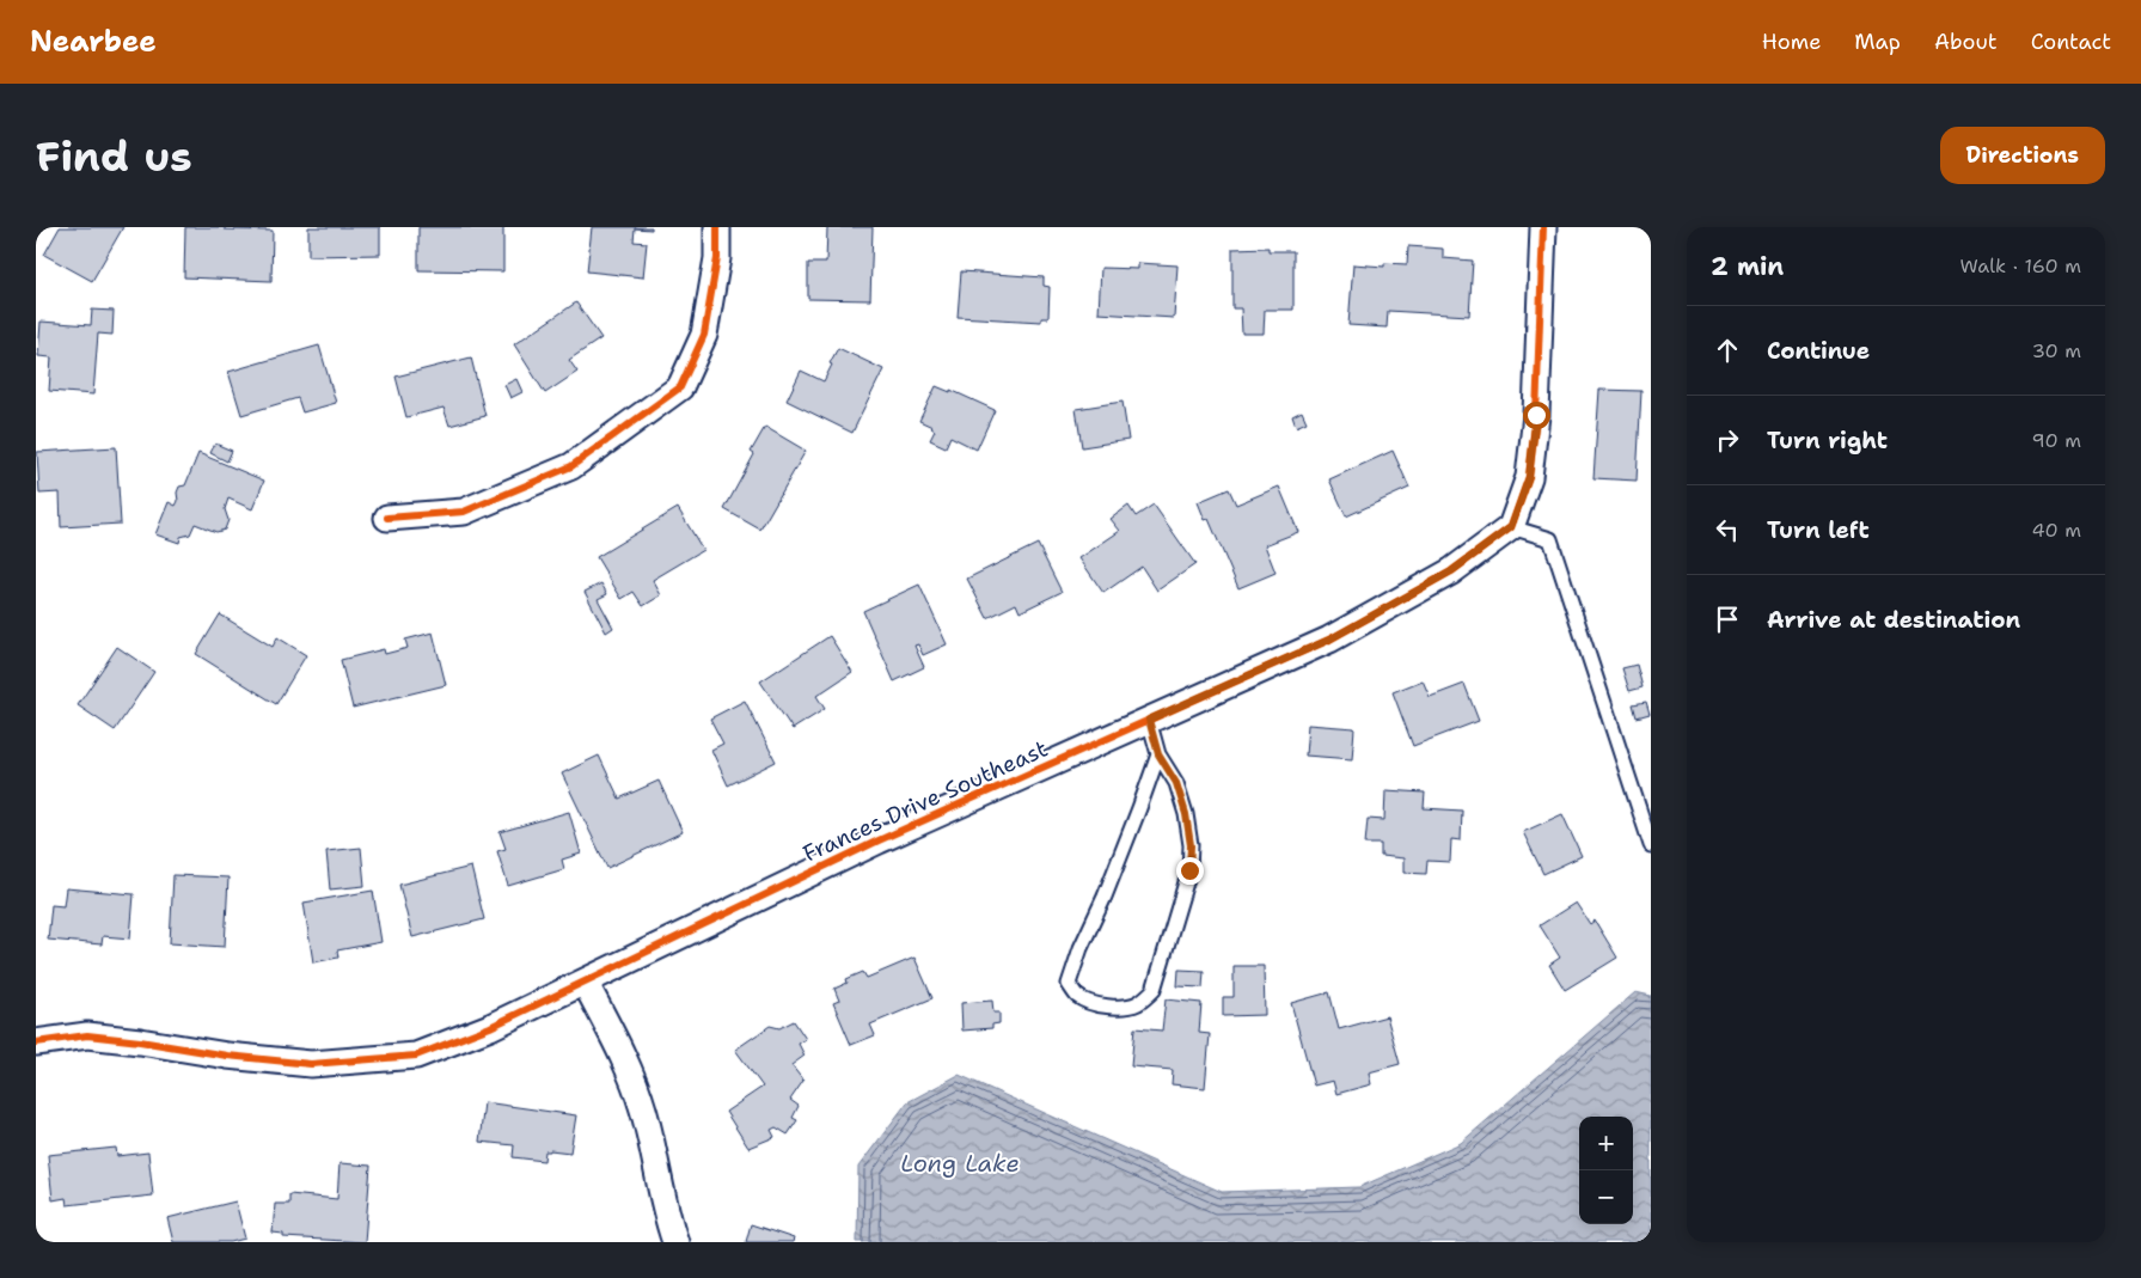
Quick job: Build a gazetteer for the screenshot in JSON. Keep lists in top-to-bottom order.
{
  "streets": {
    "street": ["Frances Drive Southeast"]
  },
  "water": ["Long Lake"],
  "page": {
    "header": "Nearbee",
    "nav": [
      "Home",
      "Map",
      "About",
      "Contact"
    ],
    "buttons": "Directions",
    "title": "Find us",
    "heading": ["2 min", "Walk · 160 m"],
    "list": [
      ["Continue", "30 m"],
      ["Turn right", "90 m"],
      ["Turn left", "40 m"],
      "Arrive at destination"
    ],
    "map_buttons": ["+", "−"]
  }
}
